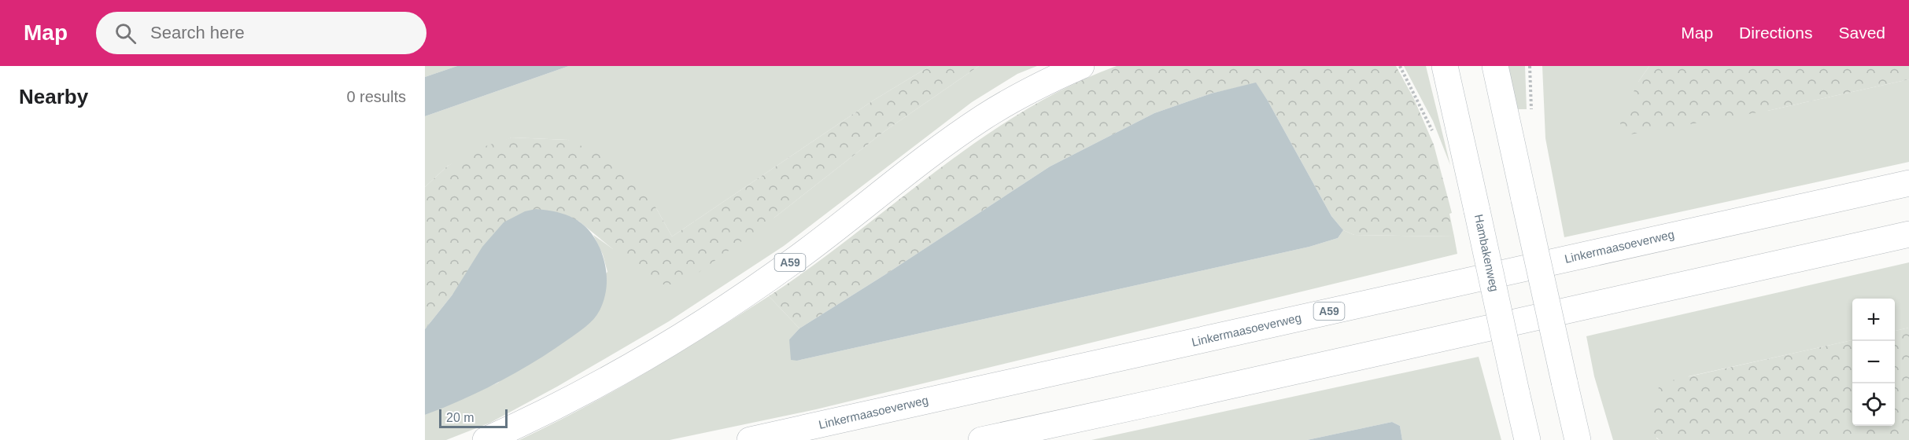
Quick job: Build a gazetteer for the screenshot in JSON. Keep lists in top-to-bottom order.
{
  "streets": {
    "main road": ["Linkermaasoeverweg", "Hambakenweg", "A59"]
  },
  "scale_bar": "20 m",
  "page": {
    "header": "Map",
    "search": "Search here",
    "nav": ["Map", "Directions", "Saved"],
    "heading": ["Nearby", "0 results"],
    "map_buttons": ["+", "−"],
    "scale": "20 m"
  }
}
